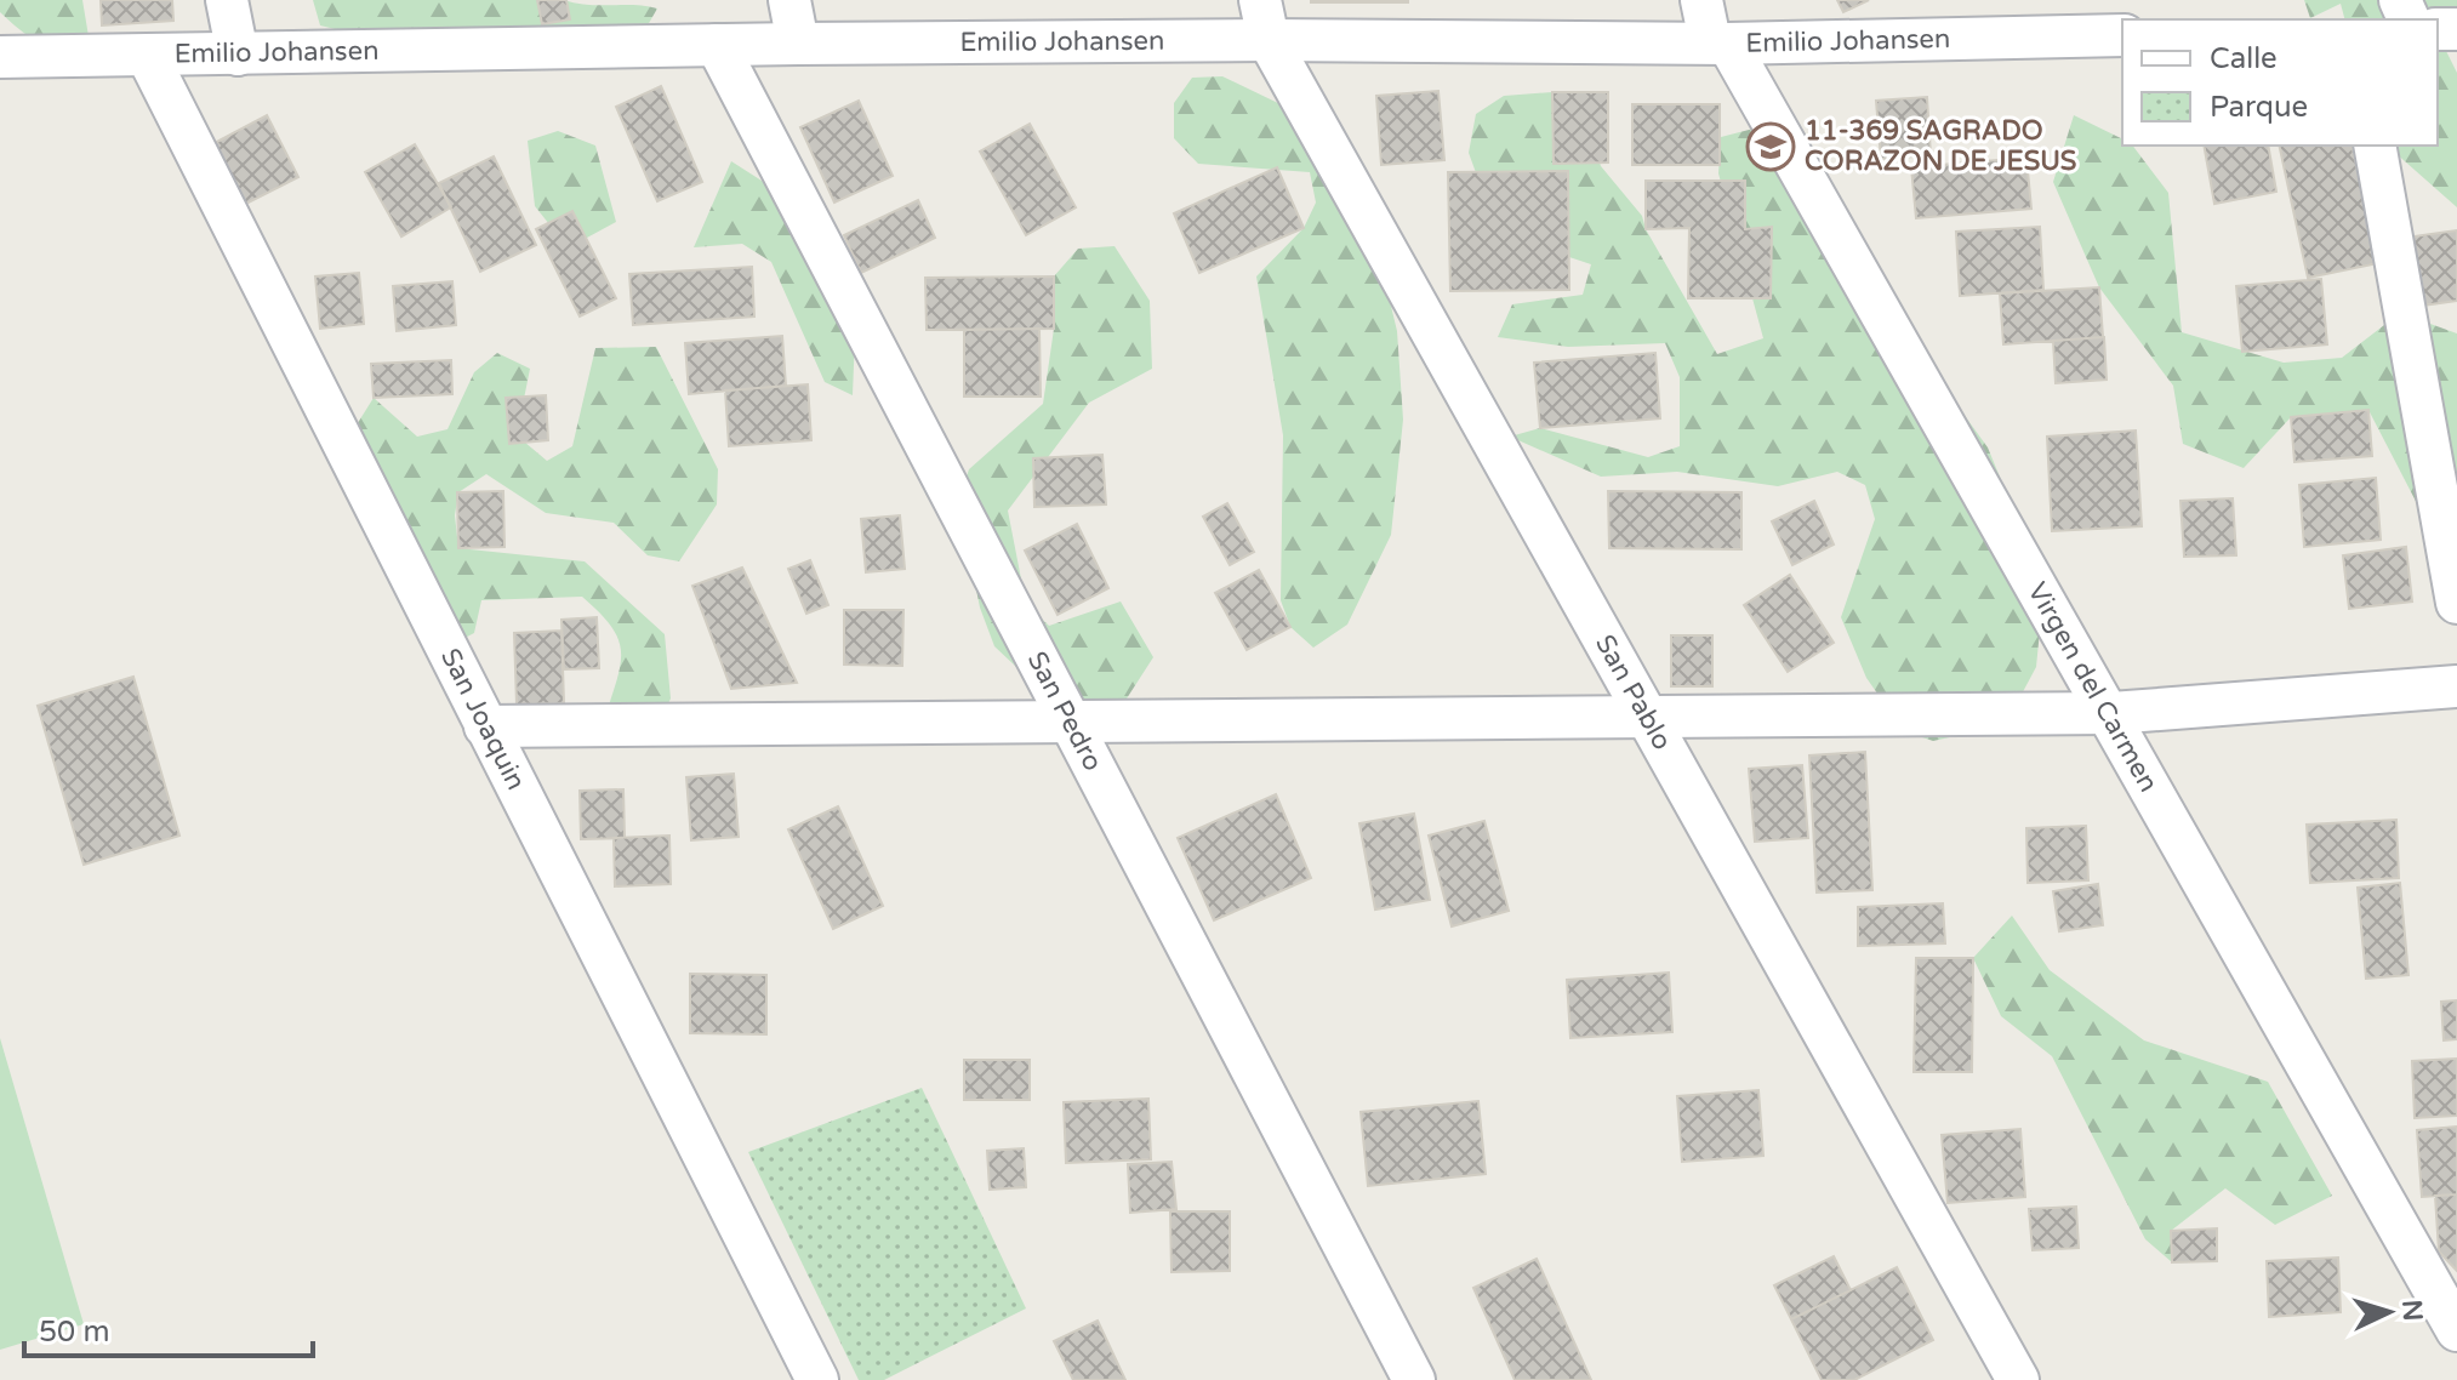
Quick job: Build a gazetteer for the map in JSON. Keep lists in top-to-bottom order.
{
  "streets": {
    "street": [
      "Emilio Johansen",
      "Virgen del Carmen",
      "San Pablo",
      "San Pedro",
      "San Joaquin"
    ]
  },
  "crossings": [
    ["Emilio Johansen", "Virgen del Carmen"],
    ["Emilio Johansen", "San Pablo"],
    ["Emilio Johansen", "San Pedro"],
    ["Emilio Johansen", "San Joaquin"]
  ],
  "places": {
    "school or university": ["11-369 SAGRADO CORAZON DE JESUS"]
  },
  "legend": ["Calle", "Parque"],
  "scale_bar": "50 m",
  "north": "right"
}
